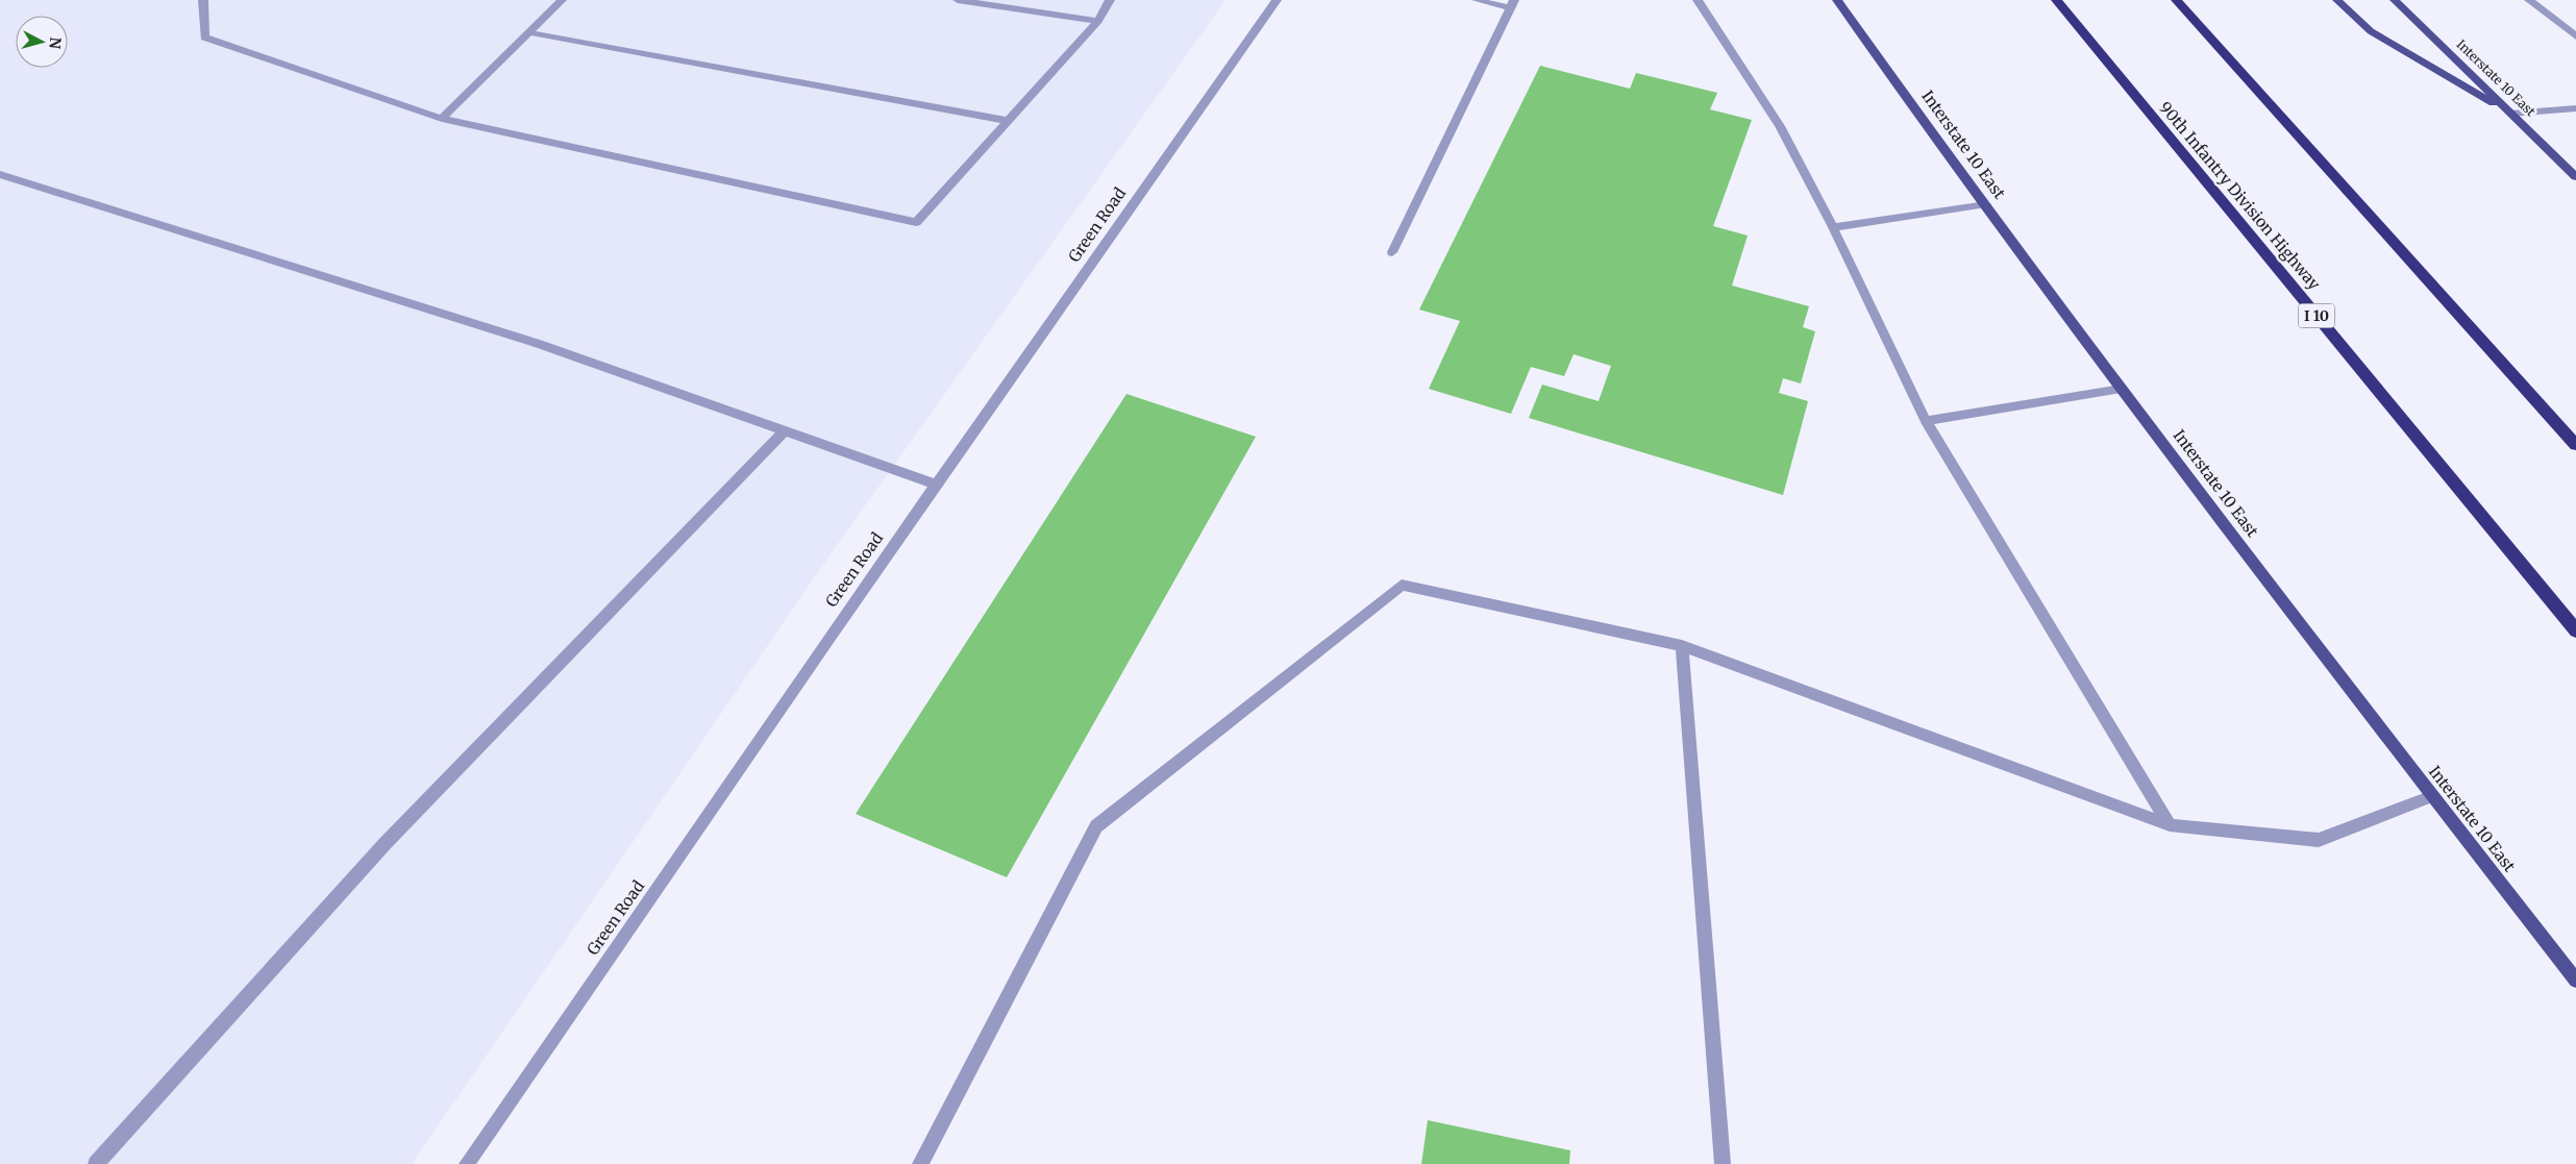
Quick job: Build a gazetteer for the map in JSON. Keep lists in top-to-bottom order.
{
  "streets": {
    "highway": ["90th Infantry Division Highway", "I 10"],
    "main road": ["Interstate 10 East"],
    "street": ["Green Road"]
  },
  "north": "right"
}
